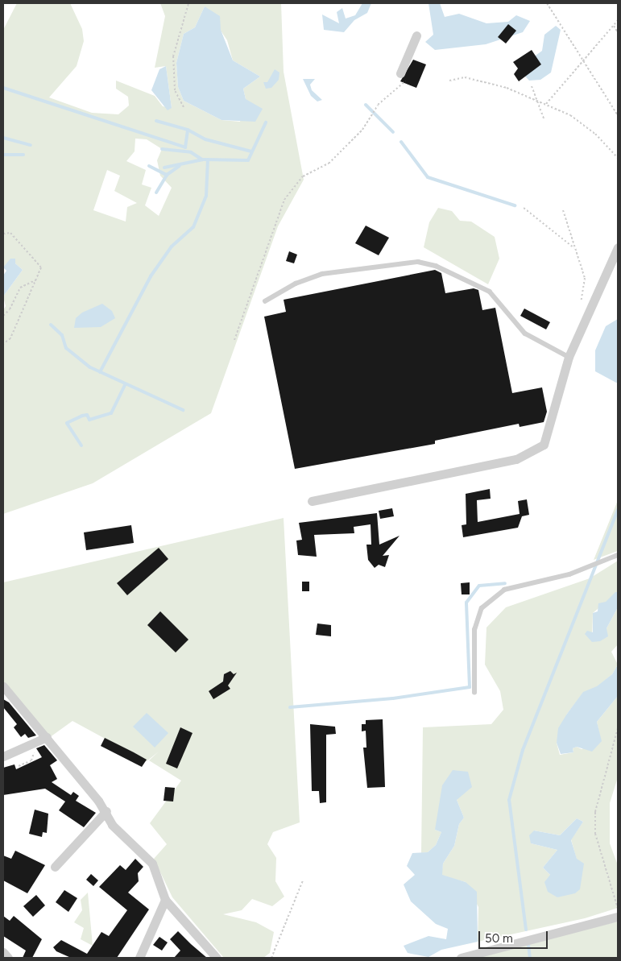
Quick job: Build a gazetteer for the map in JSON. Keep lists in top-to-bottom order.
{
  "scale_bar": "50 m"
}
